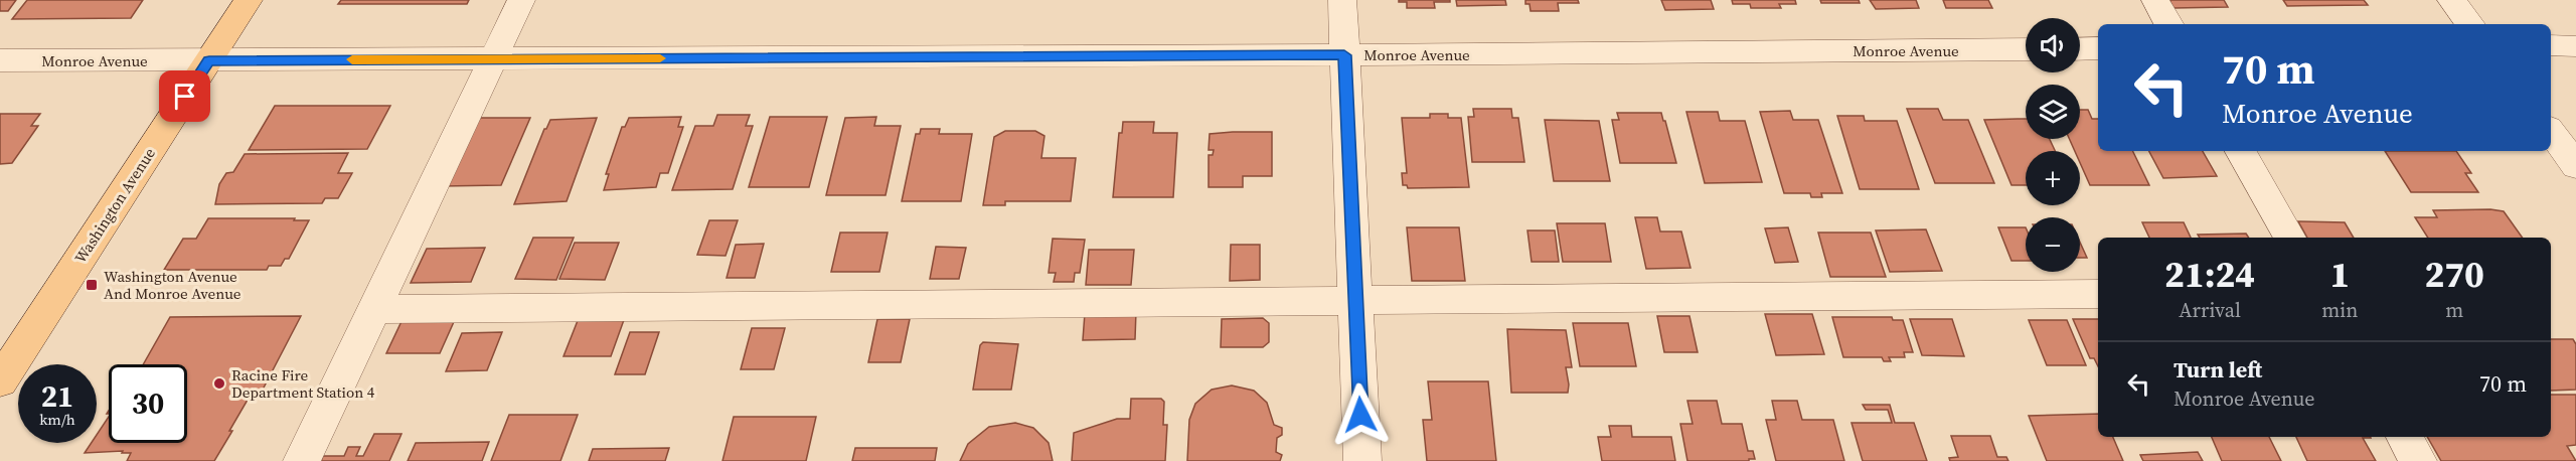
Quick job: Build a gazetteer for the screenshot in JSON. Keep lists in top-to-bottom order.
{
  "streets": {
    "main road": ["Washington Avenue"],
    "street": ["Monroe Avenue"]
  },
  "crossings": [
    ["Monroe Avenue", "Washington Avenue"]
  ],
  "places": {
    "transit": ["Washington Avenue And Monroe Avenue"],
    "other": ["Racine Fire Department Station 4"]
  },
  "page": {
    "map_buttons": ["+", "−"],
    "turn": ["70 m", "Monroe Avenue"],
    "eta": [
      "21:24",
      "Arrival",
      "1",
      "min",
      "270",
      "m"
    ],
    "list": [
      {
        "name": "Turn left",
        "note": "Monroe Avenue",
        "value": "70 m"
      }
    ],
    "speed": "21 km/h",
    "limit": "30"
  }
}
